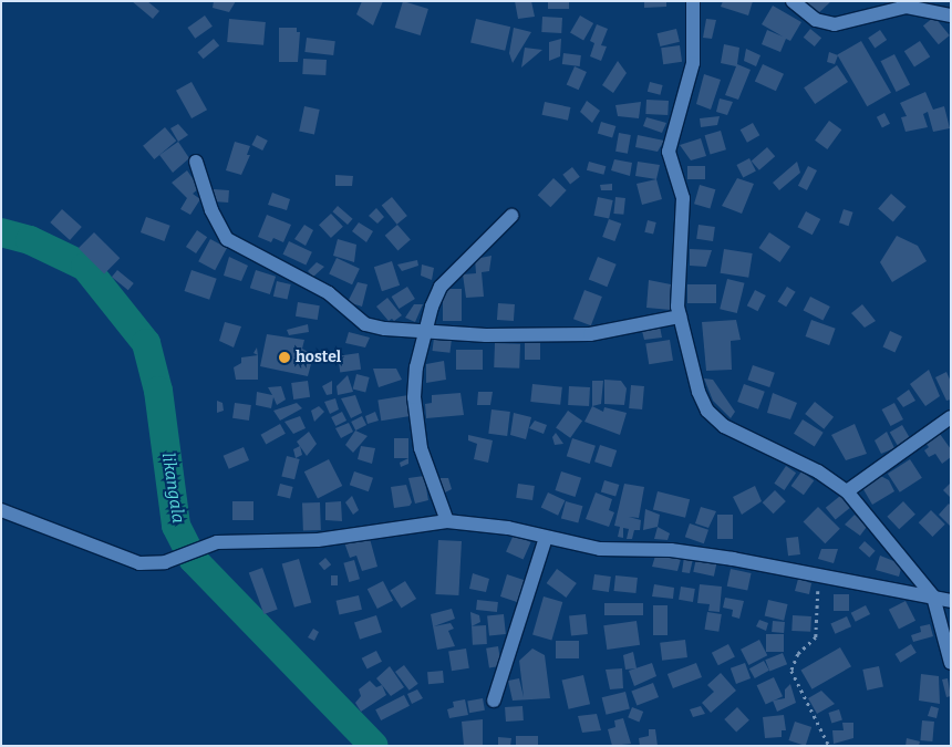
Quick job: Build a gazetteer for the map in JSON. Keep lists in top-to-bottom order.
{
  "water": ["likangala"],
  "places": ["hostel"]
}
